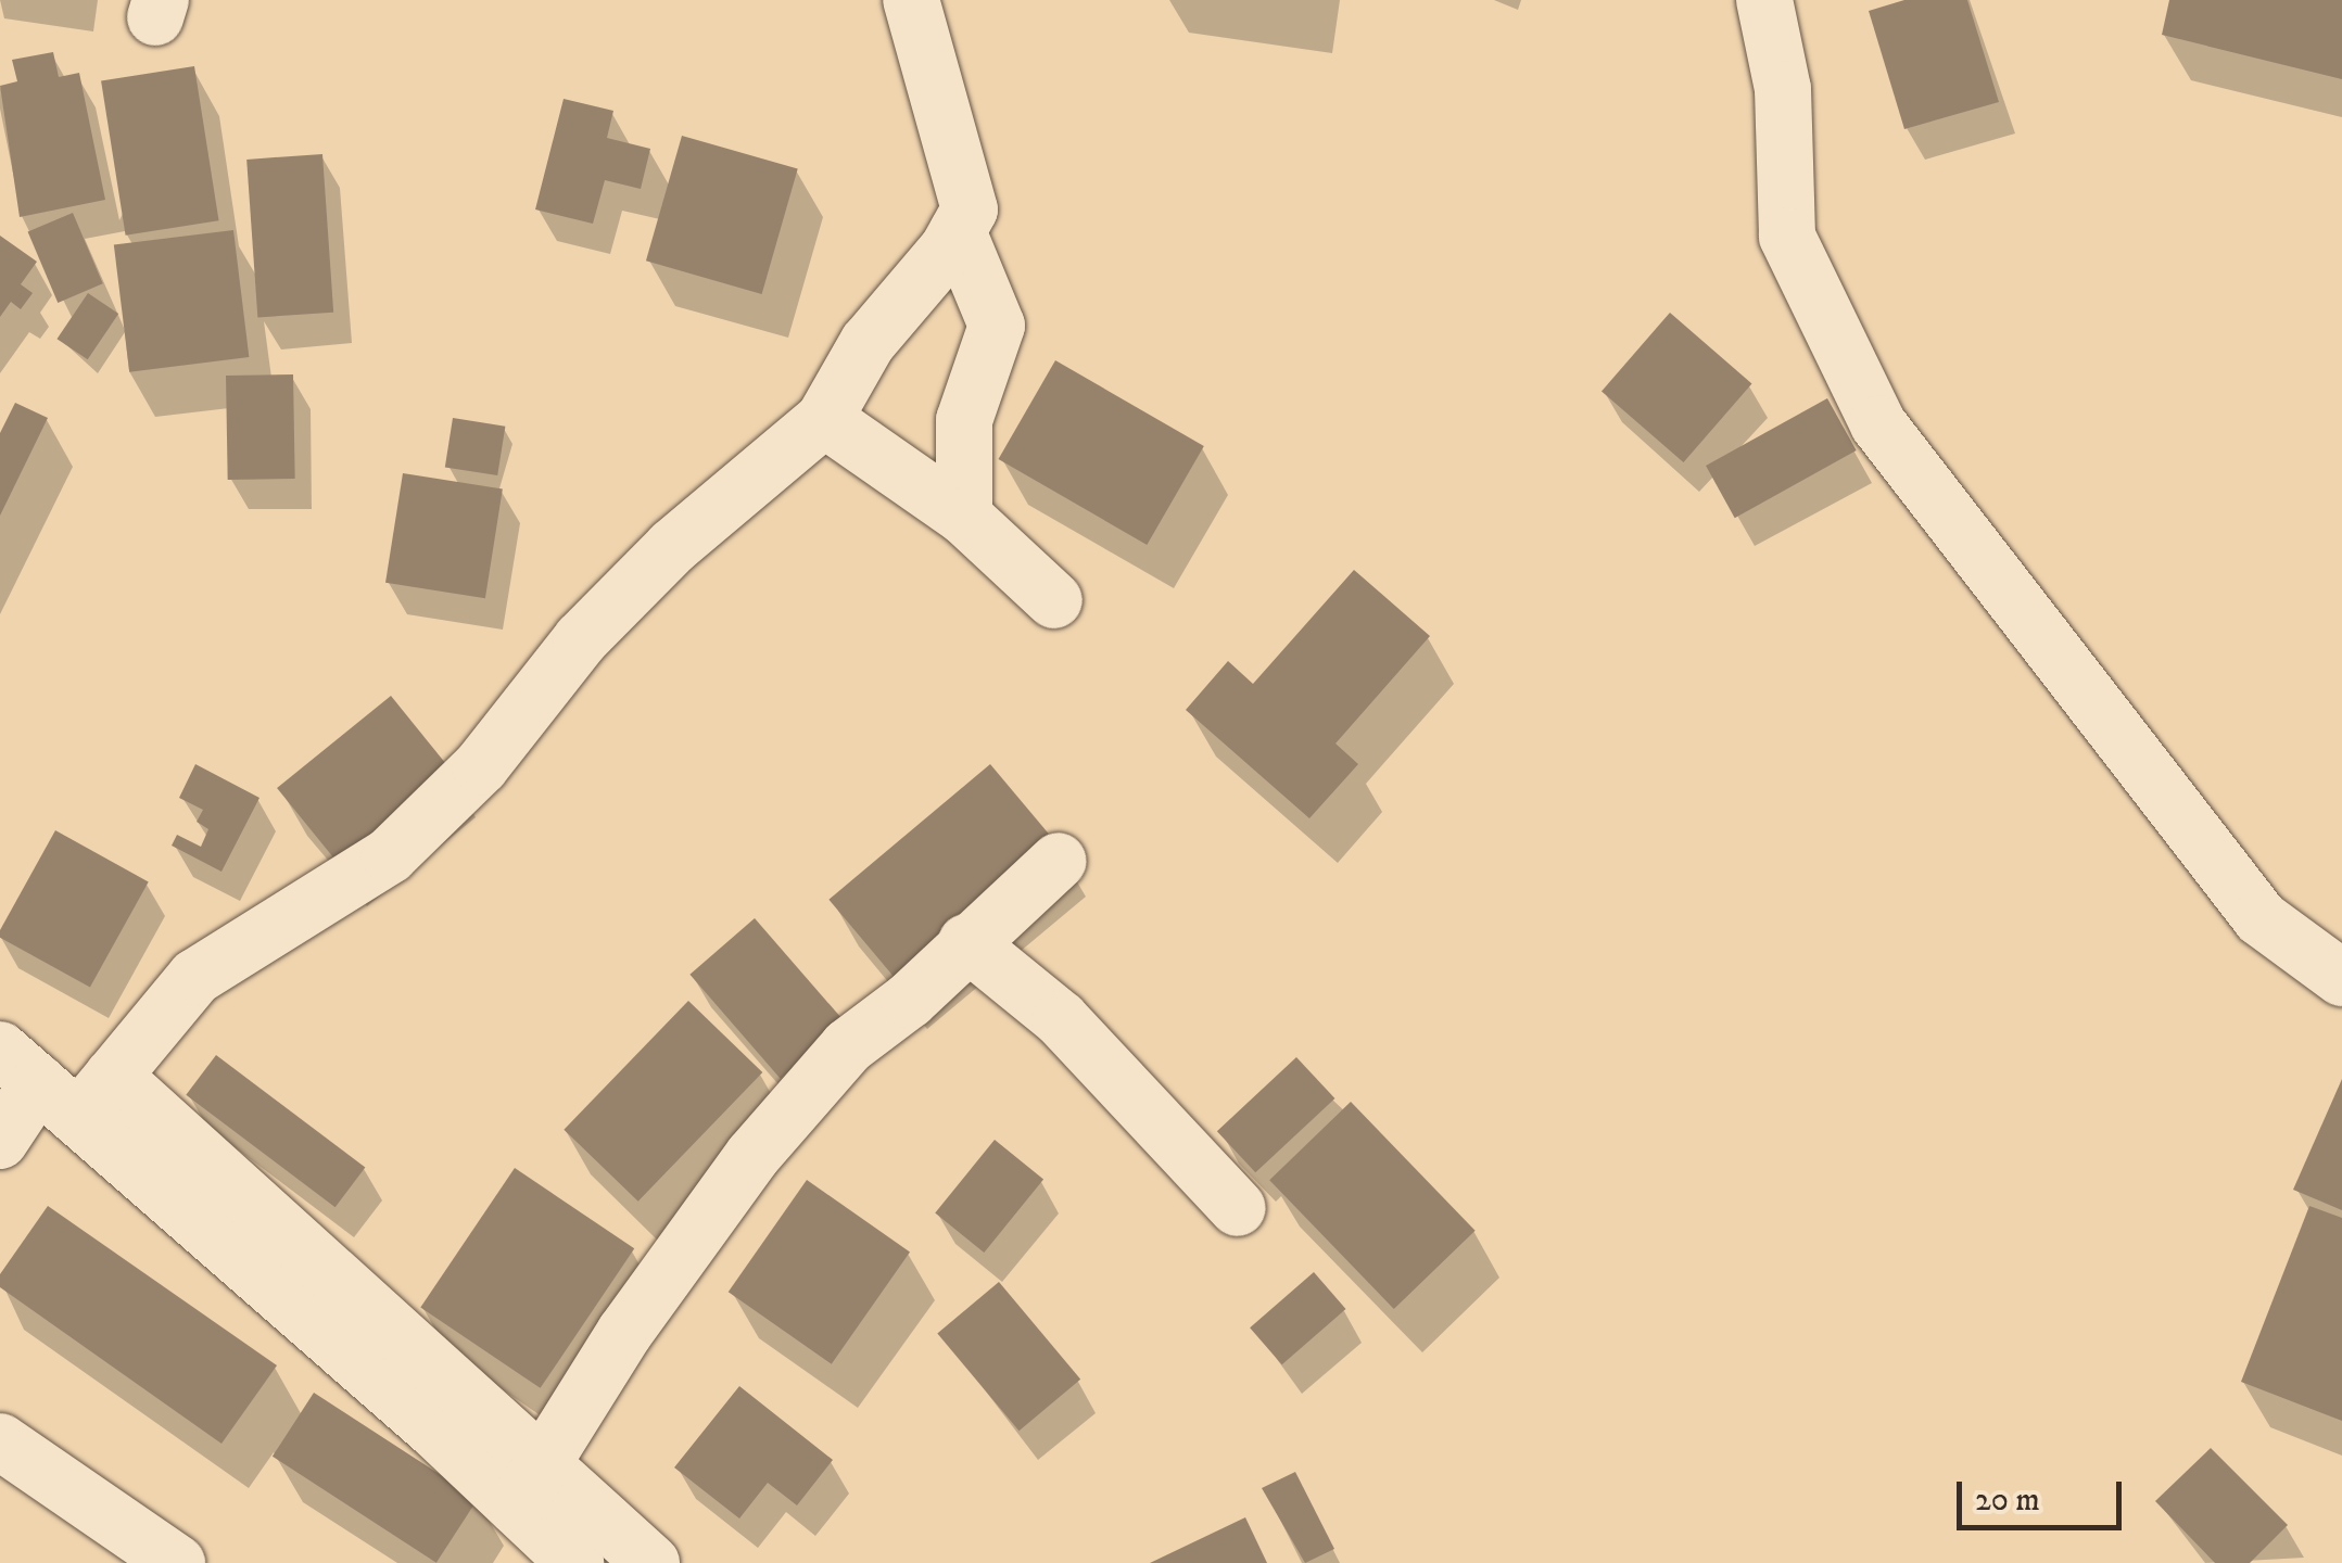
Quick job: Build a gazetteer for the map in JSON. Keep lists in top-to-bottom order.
{
  "scale_bar": "20 m"
}
